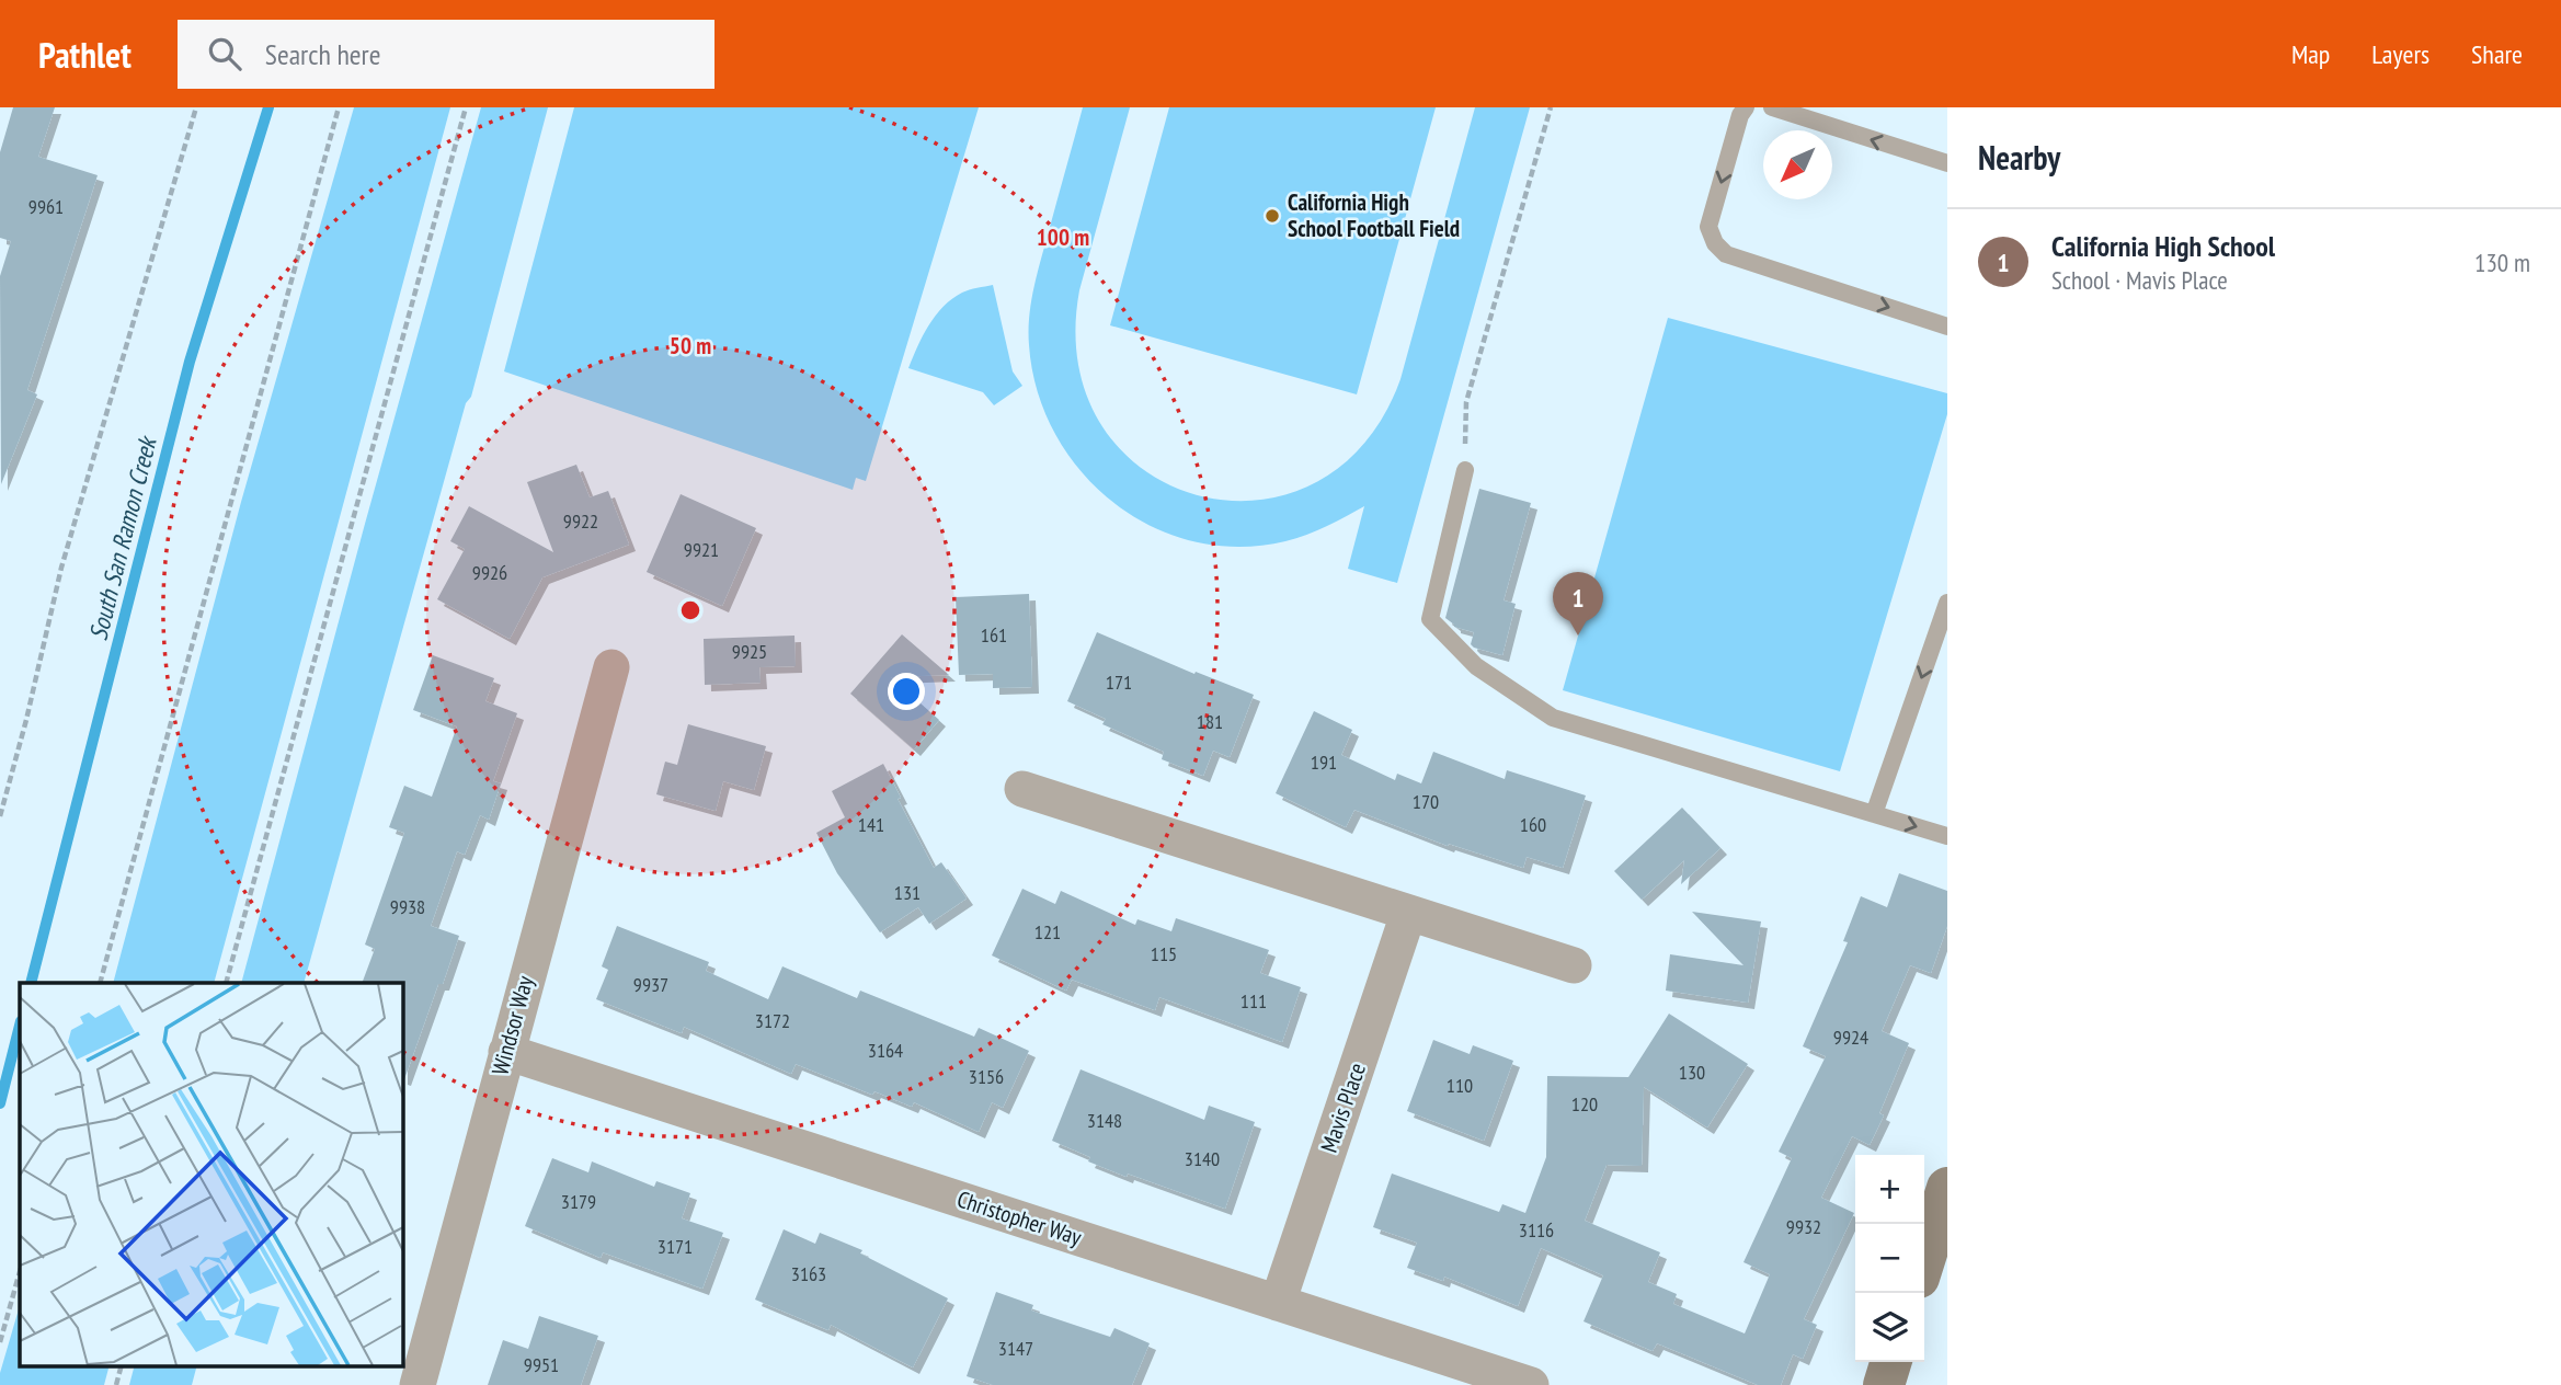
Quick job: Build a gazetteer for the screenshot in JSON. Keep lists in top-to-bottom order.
{
  "streets": {
    "street": ["Windsor Way", "Mavis Place", "Christopher Way"]
  },
  "crossings": [
    ["Windsor Way", "Christopher Way"],
    ["Mavis Place", "Christopher Way"]
  ],
  "water": ["South San Ramon Creek"],
  "places": ["California High School Football Field"],
  "house_numbers": [
    "9961",
    "9922",
    "9921",
    "9926",
    "161",
    "9925",
    "171",
    "181",
    "191",
    "170",
    "141",
    "160",
    "131",
    "9938",
    "121",
    "115",
    "9937",
    "111",
    "3172",
    "9924",
    "3164",
    "130",
    "3156",
    "110",
    "120",
    "3148",
    "3140",
    "3179",
    "9932",
    "3116",
    "3171",
    "3163",
    "3147",
    "9951"
  ],
  "north": "bottom left",
  "page": {
    "header": "Pathlet",
    "search": "Search here",
    "nav": ["Map", "Layers", "Share"],
    "heading": "Nearby",
    "list": [
      {
        "mark": "1",
        "name": "California High School",
        "note": "School · Mavis Place",
        "value": "130 m"
      }
    ],
    "pins": "1",
    "map_buttons": ["+", "−"]
  },
  "rings": ["100 m", "50 m"]
}
